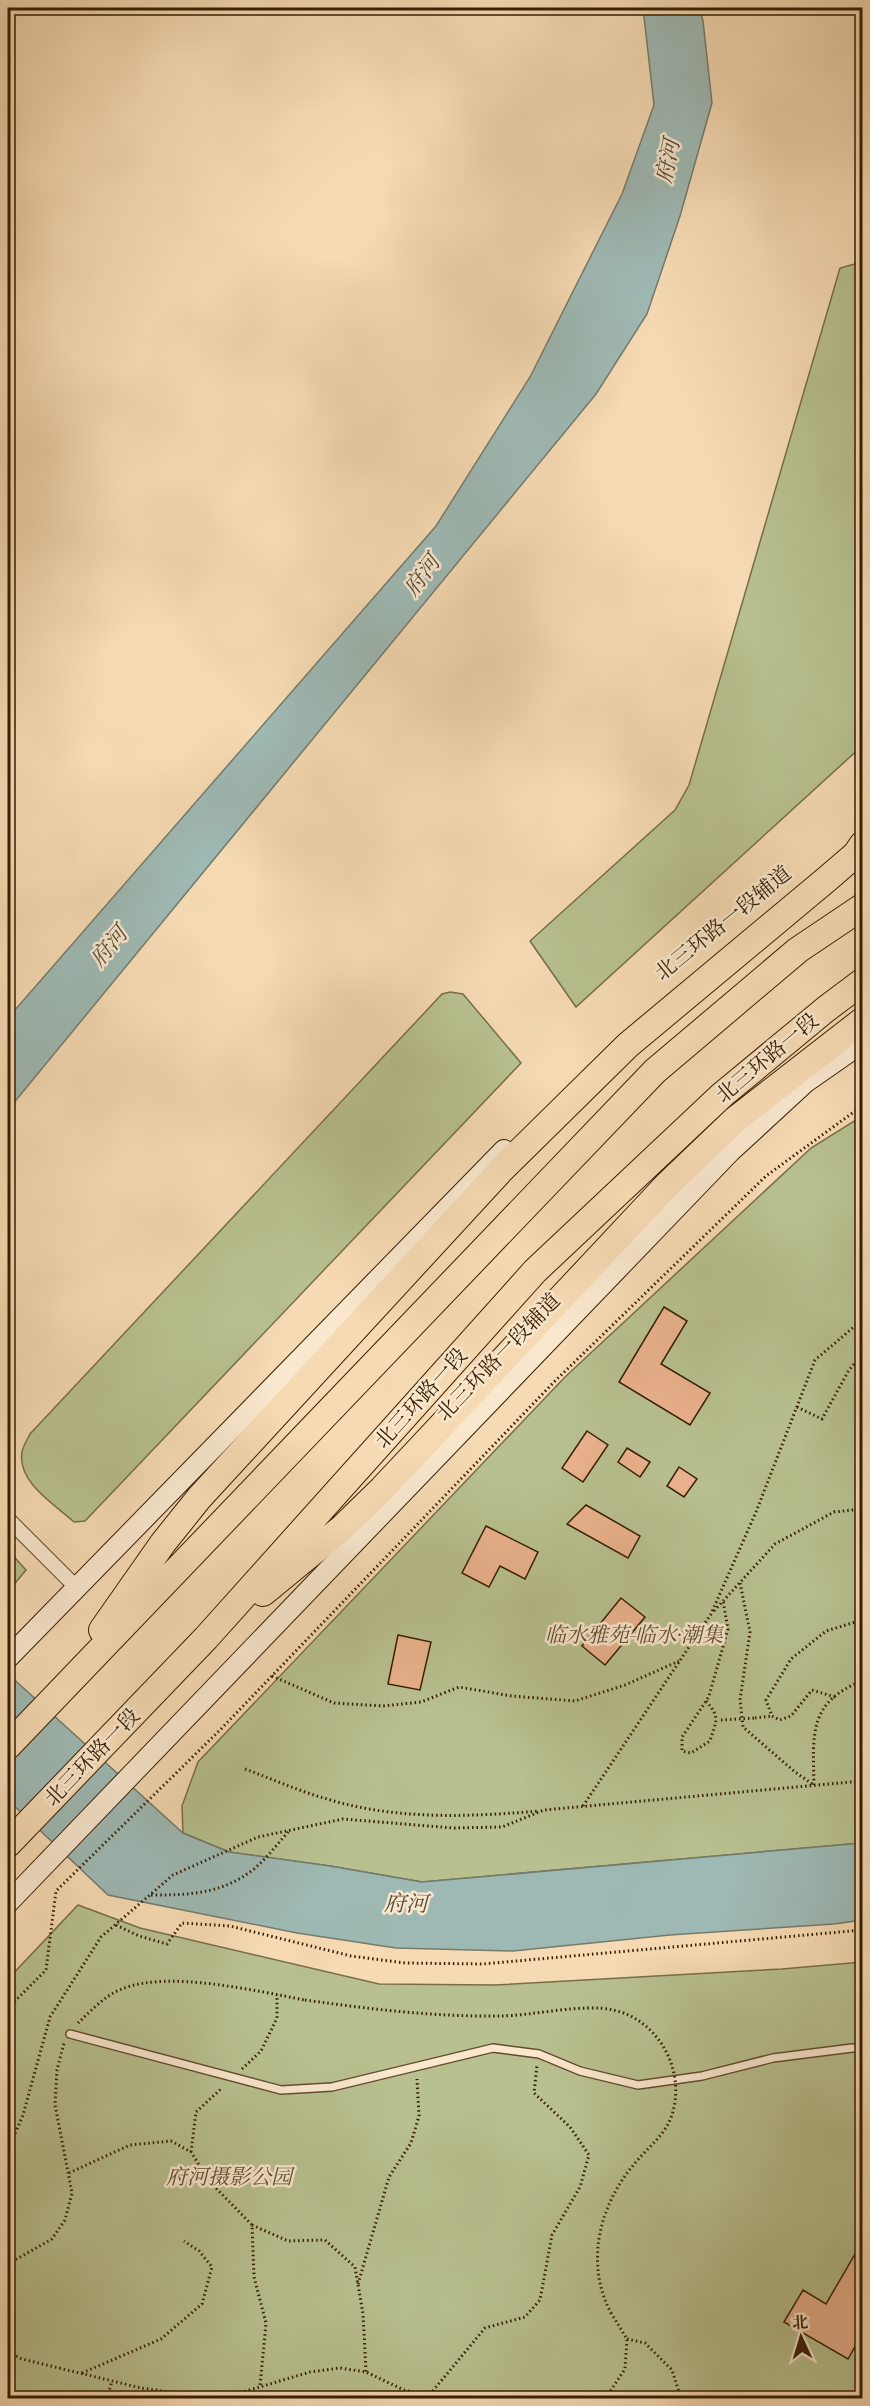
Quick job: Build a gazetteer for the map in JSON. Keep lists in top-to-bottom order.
{
  "streets": {
    "highway": ["北三环路一段"],
    "main road": ["北三环路一段辅道"]
  },
  "water": ["府河"],
  "parks": ["临水雅苑-临水·潮集", "府河摄影公园"],
  "north": "top"
}
